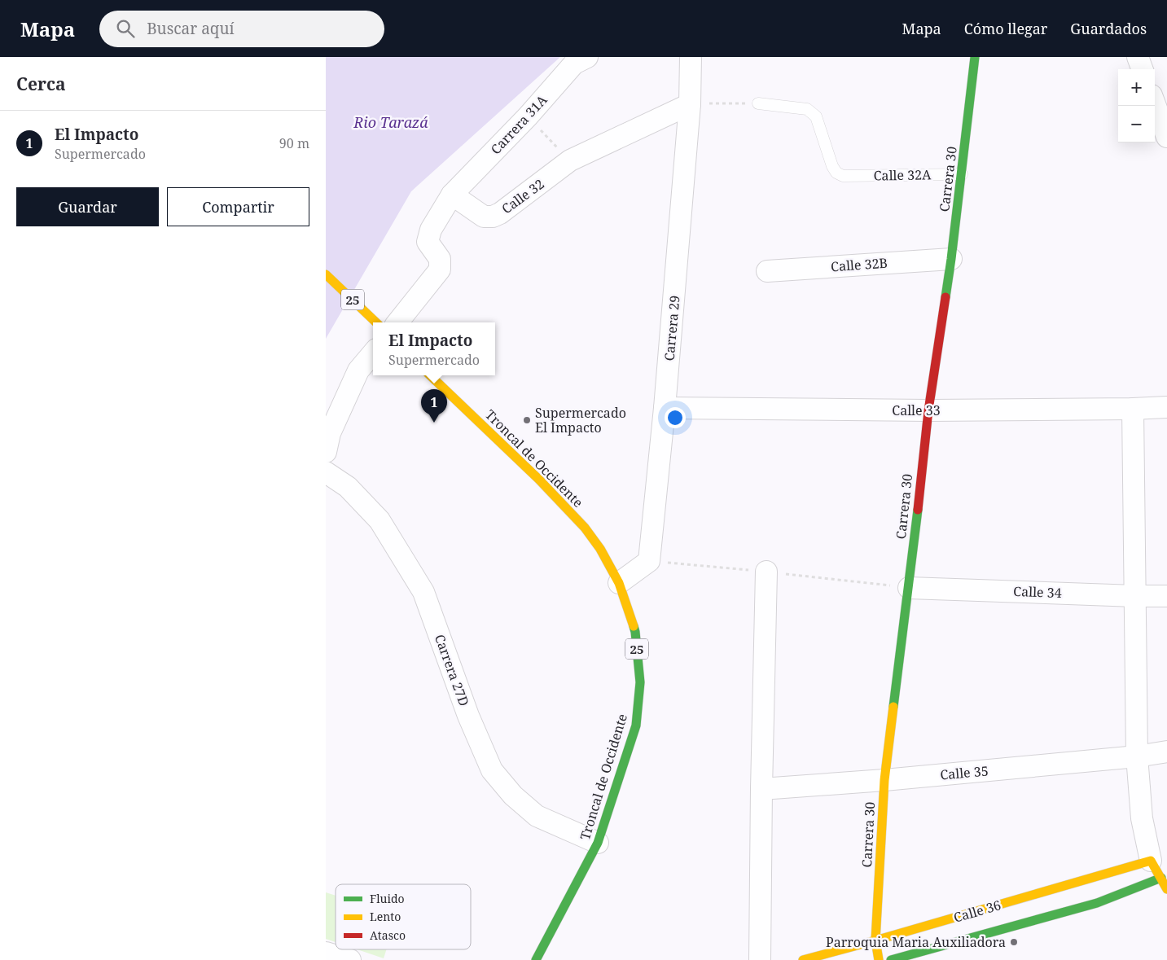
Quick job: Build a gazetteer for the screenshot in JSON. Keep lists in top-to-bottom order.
{
  "streets": {
    "street": [
      "Carrera 31A",
      "Carrera 30",
      "Calle 32",
      "Calle 32B",
      "25",
      "Carrera 29",
      "Calle 33",
      "Troncal de Occidente",
      "Calle 34",
      "Carrera 27D",
      "Calle 35",
      "Calle 36"
    ],
    "lane": ["Calle 32A"]
  },
  "crossings": [
    ["Carrera 31A", "Calle 32"],
    ["Calle 32A", "Carrera 30"],
    ["Carrera 30", "Calle 32B"],
    ["Carrera 30", "Calle 33"],
    ["Carrera 30", "Calle 34"],
    ["Carrera 30", "Calle 35"],
    ["Carrera 30", "Calle 36"],
    ["Calle 32", "Carrera 29"],
    ["Carrera 29", "Calle 33"],
    ["Carrera 29", "Troncal de Occidente"],
    ["Troncal de Occidente", "Carrera 27D"]
  ],
  "water": ["Rio Tarazá"],
  "places": ["Supermercado El Impacto", "Parroquia Maria Auxiliadora"],
  "legend": ["Fluido", "Lento", "Atasco"],
  "page": {
    "header": "Mapa",
    "search": "Buscar aquí",
    "nav": ["Mapa", "Cómo llegar", "Guardados"],
    "heading": "Cerca",
    "map_buttons": ["+", "−"],
    "list": [
      {
        "mark": "1",
        "name": "El Impacto",
        "note": "Supermercado",
        "value": "90 m"
      }
    ],
    "buttons": ["Guardar", "Compartir"],
    "popup": ["El Impacto", "Supermercado"],
    "pins": "1"
  }
}
